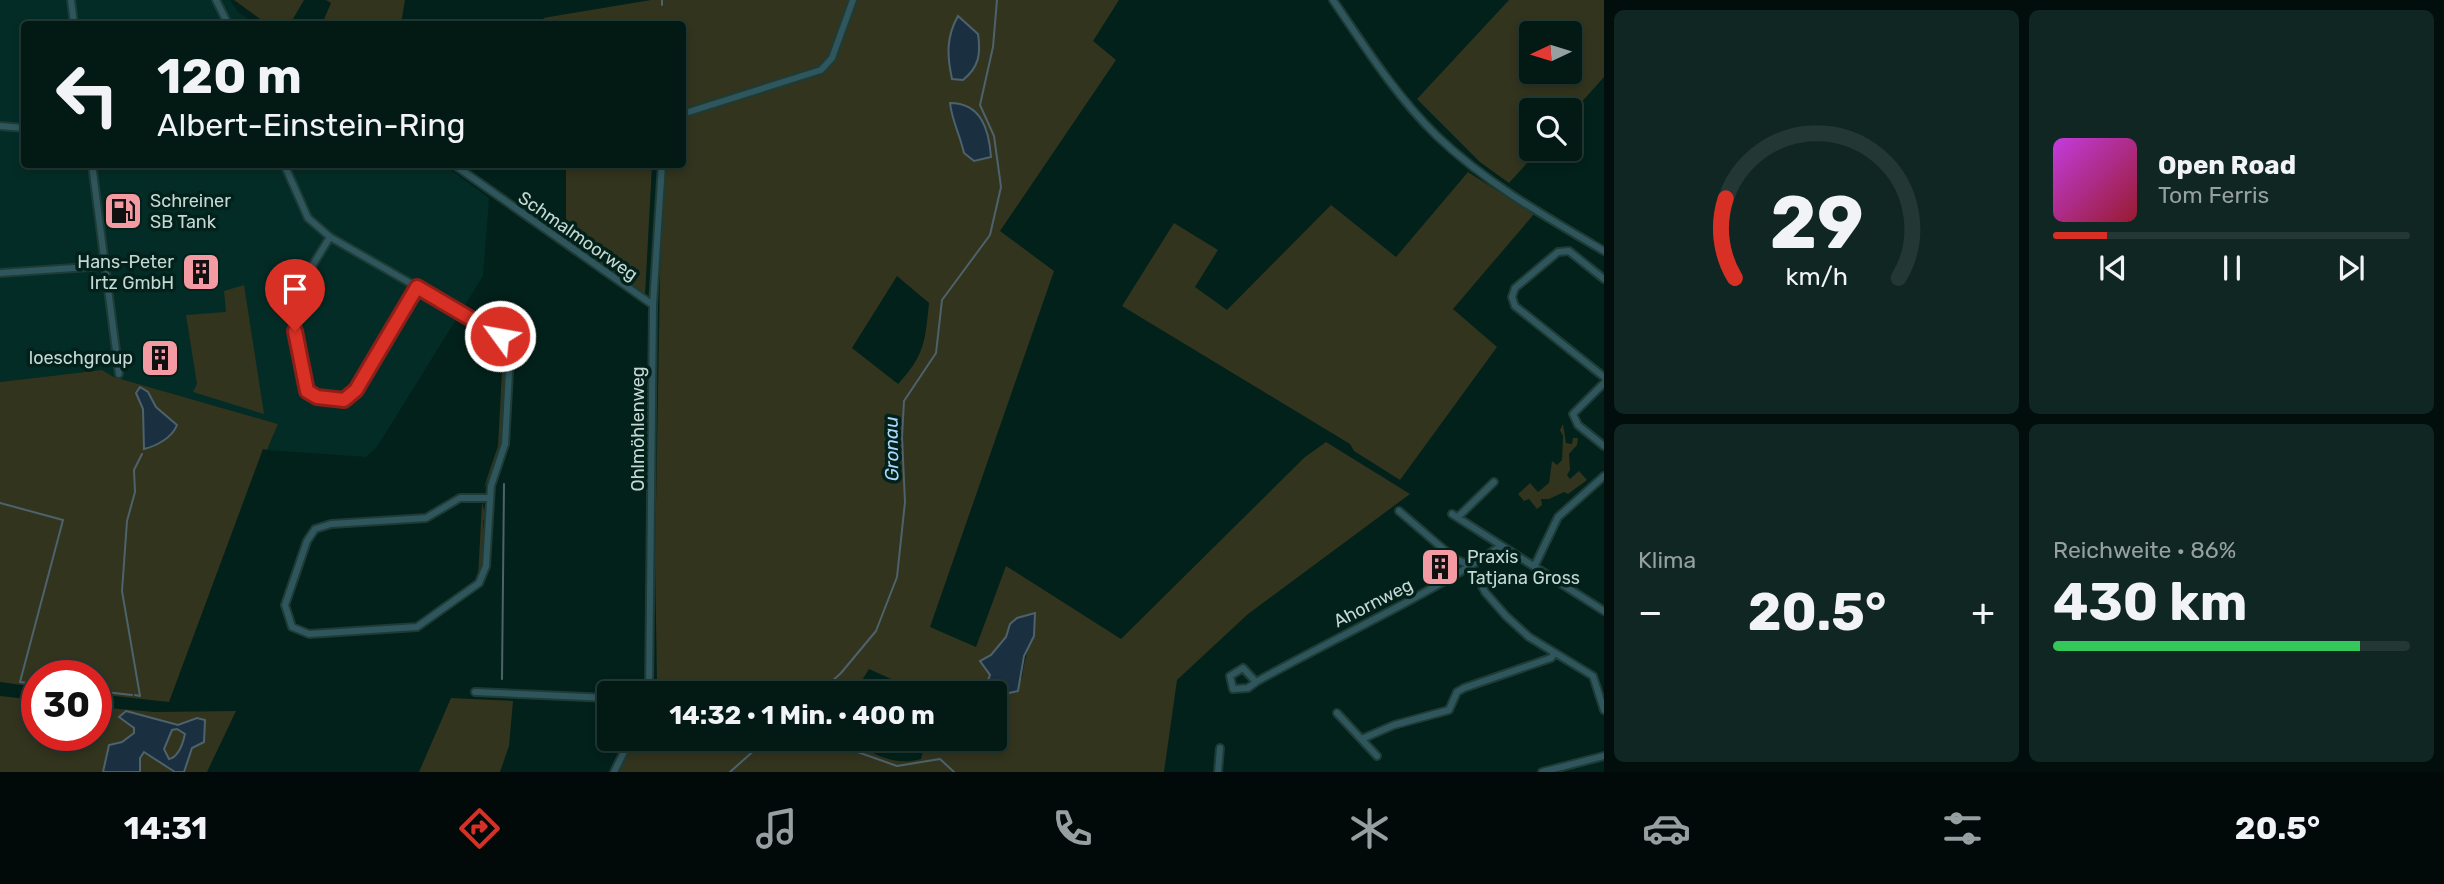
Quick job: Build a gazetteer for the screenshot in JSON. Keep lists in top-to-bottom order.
{
  "streets": {
    "street": ["Schmalmoorweg", "Ohlmöhlenweg", "Ahornweg"]
  },
  "crossings": [
    ["Schmalmoorweg", "Ohlmöhlenweg"]
  ],
  "water": ["Gronau"],
  "places": {
    "fuel station": ["Schreiner SB Tank"],
    "building": ["Hans-Peter Irtz GmbH", "loeschgroup", "Praxis Tatjana Gross"]
  },
  "north": "left",
  "page": {
    "turn": ["120 m", "Albert-Einstein-Ring"],
    "song": ["Open Road", "Tom Ferris"],
    "tile": [
      "Klima",
      ["Reichweite · 86%", "430 km"]
    ],
    "heat": ["−", "20.5°", "+"],
    "limit": "30",
    "trip": "14:32 · 1 Min. · 400 m",
    "tabs": ["14:31", "20.5°"],
    "gauge": ["29", "km/h"]
  }
}
